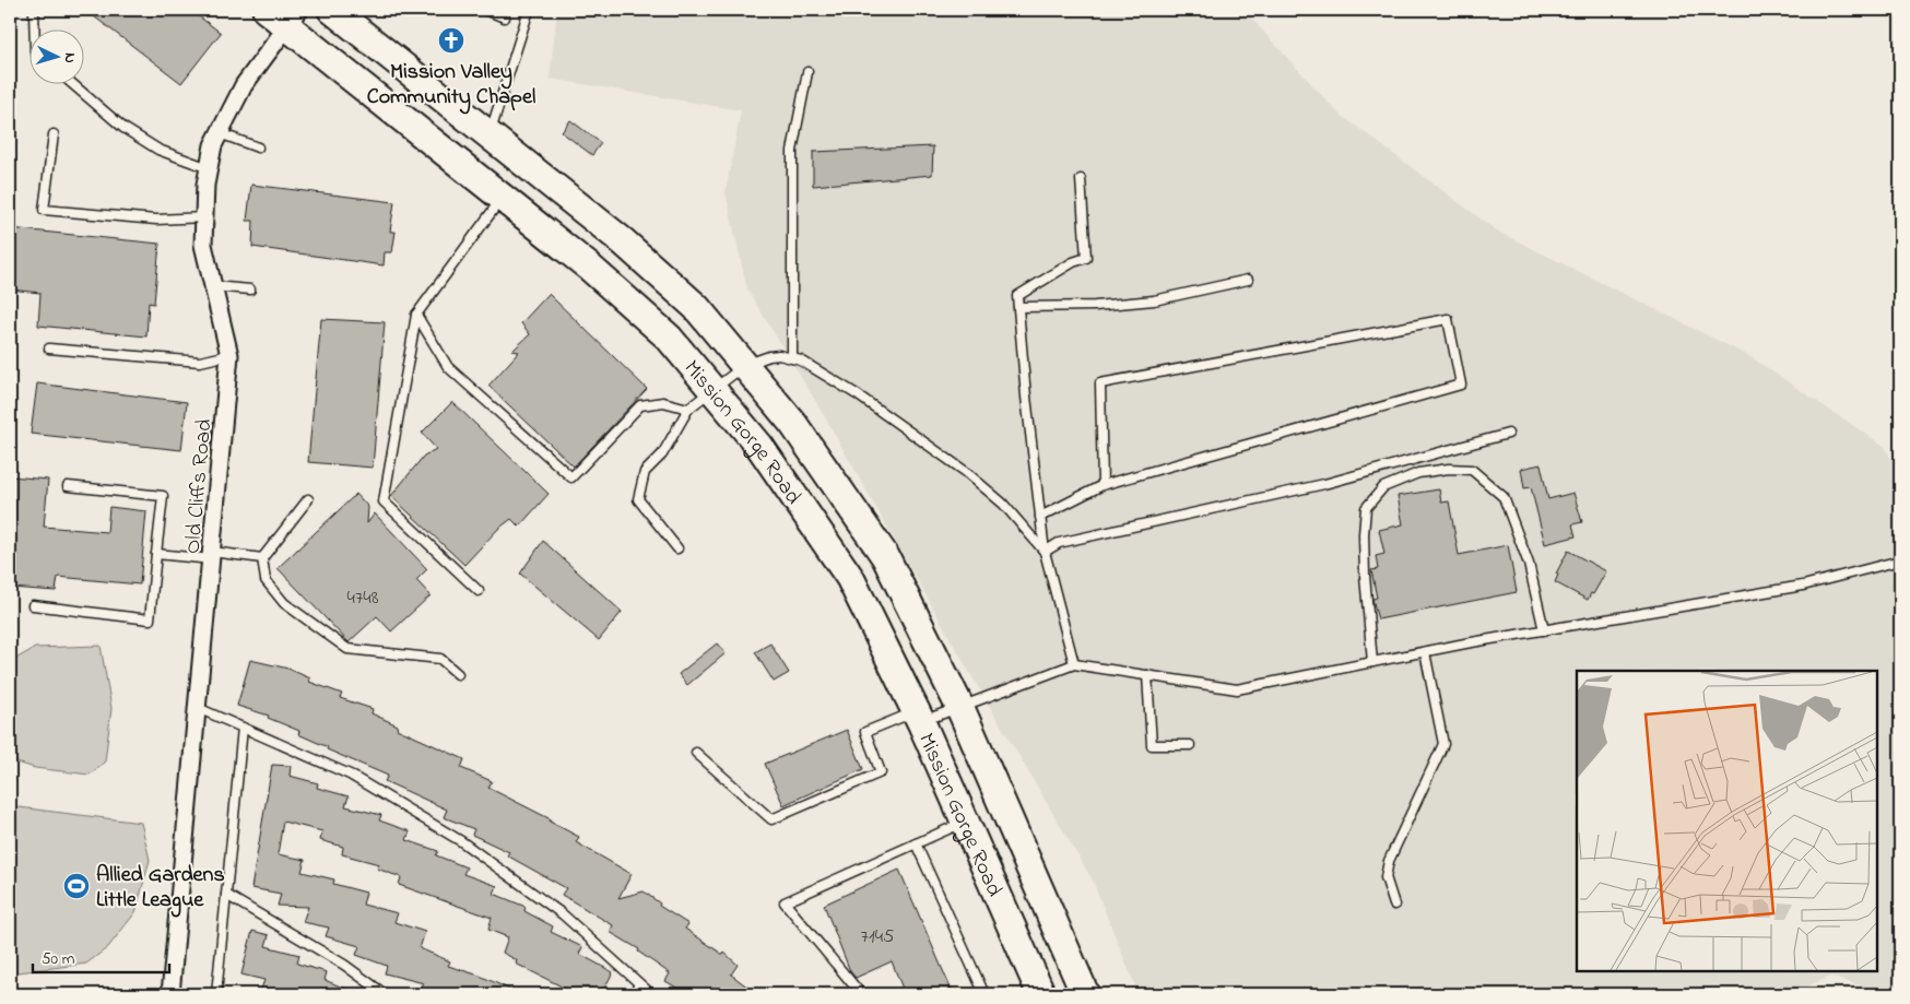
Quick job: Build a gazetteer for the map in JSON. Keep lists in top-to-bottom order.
{
  "streets": {
    "main road": ["Mission Gorge Road"],
    "street": ["Old Cliffs Road"]
  },
  "crossings": [
    ["Mission Gorge Road", "Old Cliffs Road"]
  ],
  "places": {
    "church": ["Mission Valley Community Chapel"],
    "sports": ["Allied Gardens Little League"]
  },
  "house_numbers": ["4748", "7145"],
  "scale_bar": "50 m",
  "north": "right"
}
